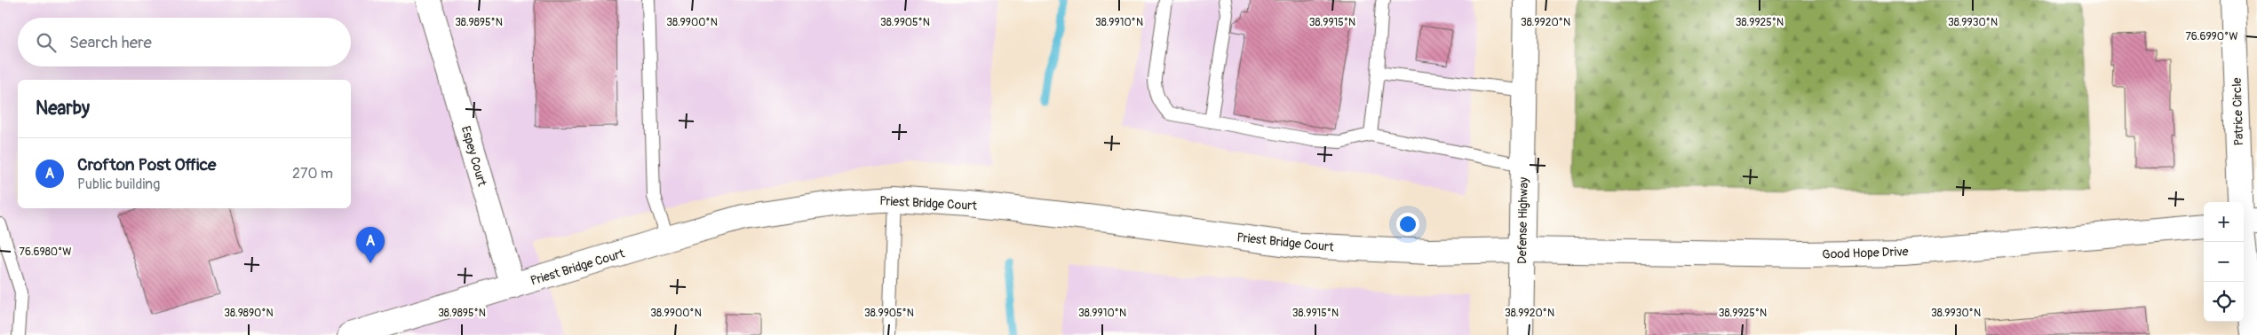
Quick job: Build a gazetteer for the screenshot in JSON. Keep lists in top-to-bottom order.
{
  "streets": {
    "street": [
      "Patrice Circle",
      "Espey Court",
      "Priest Bridge Court",
      "Defense Highway",
      "Good Hope Drive"
    ]
  },
  "crossings": [
    ["Espey Court", "Priest Bridge Court"],
    ["Priest Bridge Court", "Defense Highway"],
    ["Priest Bridge Court", "Good Hope Drive"],
    ["Defense Highway", "Good Hope Drive"]
  ],
  "page": {
    "search": "Search here",
    "heading": "Nearby",
    "list": [
      {
        "mark": "A",
        "name": "Crofton Post Office",
        "note": "Public building",
        "value": "270 m"
      }
    ],
    "map_buttons": ["+", "−"],
    "pins": "A"
  },
  "coordinates": [
    "38.9895°N",
    "38.9900°N",
    "38.9905°N",
    "38.9910°N",
    "38.9915°N",
    "38.9920°N",
    "38.9925°N",
    "38.9930°N",
    "76.6990°W",
    "76.6980°W",
    "38.9890°N"
  ]
}
